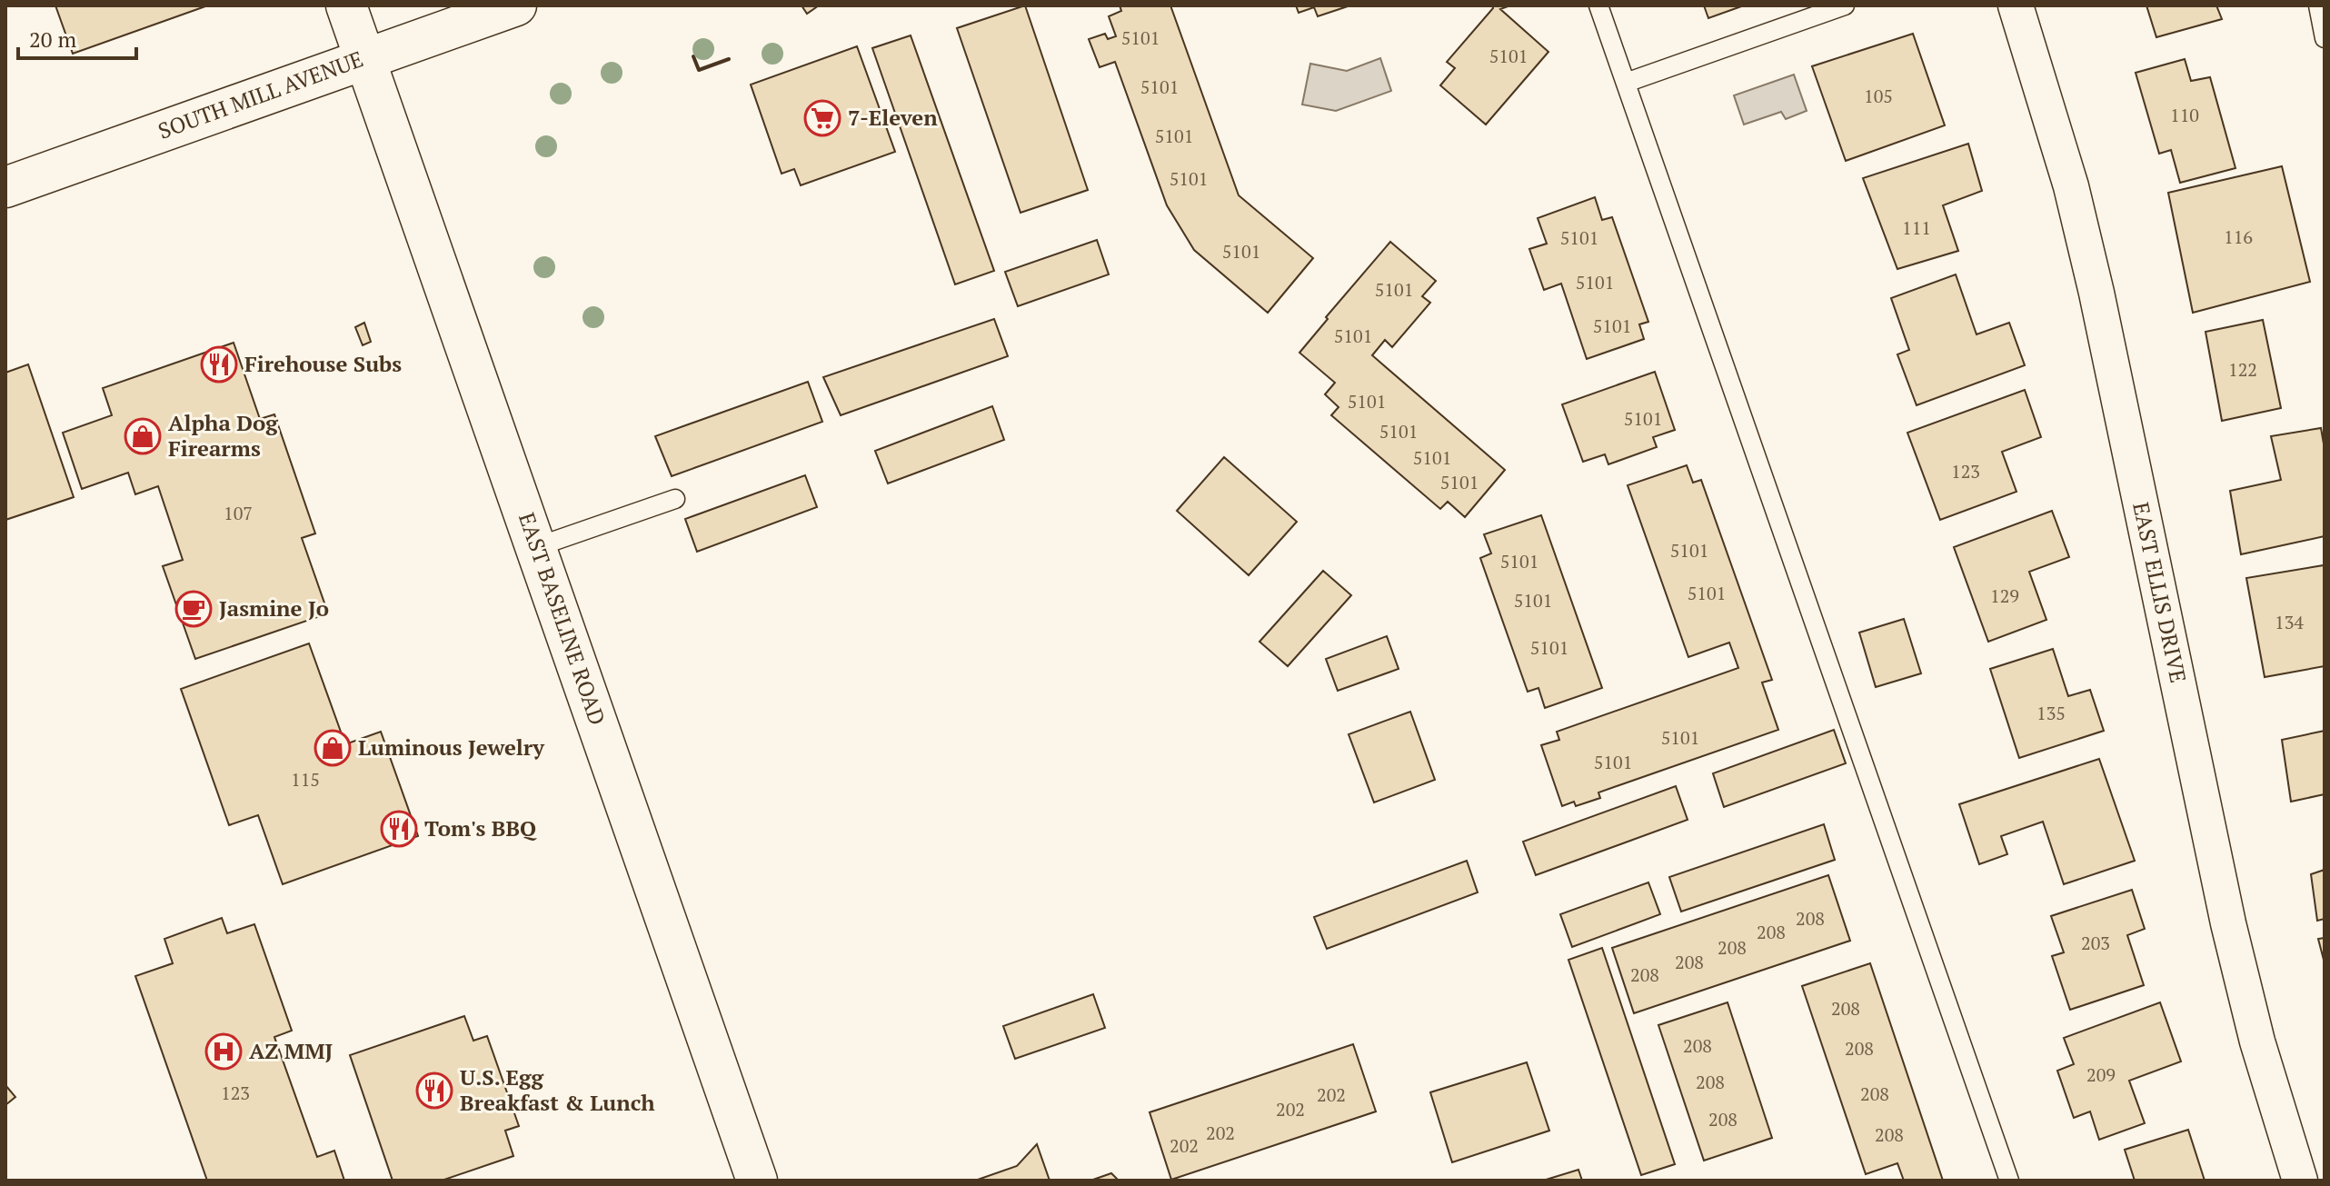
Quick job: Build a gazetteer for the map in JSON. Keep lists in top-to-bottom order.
{
  "streets": {
    "main road": ["SOUTH MILL AVENUE", "EAST BASELINE ROAD"],
    "street": ["EAST ELLIS DRIVE"]
  },
  "crossings": [
    ["SOUTH MILL AVENUE", "EAST BASELINE ROAD"]
  ],
  "places": {
    "supermarket": ["7-Eleven"],
    "restaurant": ["Firehouse Subs", "Tom's BBQ", "U.S. Egg Breakfast & Lunch"],
    "shop": ["Alpha Dog Firearms", "Luminous Jewelry"],
    "cafe": ["Jasmine Jo"],
    "hospital": ["AZ MMJ"]
  },
  "house_numbers": [
    "5101",
    "5101",
    "5101",
    "105",
    "110",
    "5101",
    "5101",
    "111",
    "116",
    "5101",
    "5101",
    "5101",
    "5101",
    "5101",
    "5101",
    "122",
    "5101",
    "5101",
    "5101",
    "5101",
    "123",
    "5101",
    "107",
    "5101",
    "5101",
    "5101",
    "129",
    "5101",
    "134",
    "5101",
    "135",
    "5101",
    "5101",
    "115",
    "208",
    "208",
    "203",
    "208",
    "208",
    "208",
    "208",
    "208",
    "208",
    "209",
    "208",
    "123",
    "208",
    "202",
    "202",
    "208",
    "202",
    "208",
    "202"
  ],
  "scale_bar": "20 m"
}
